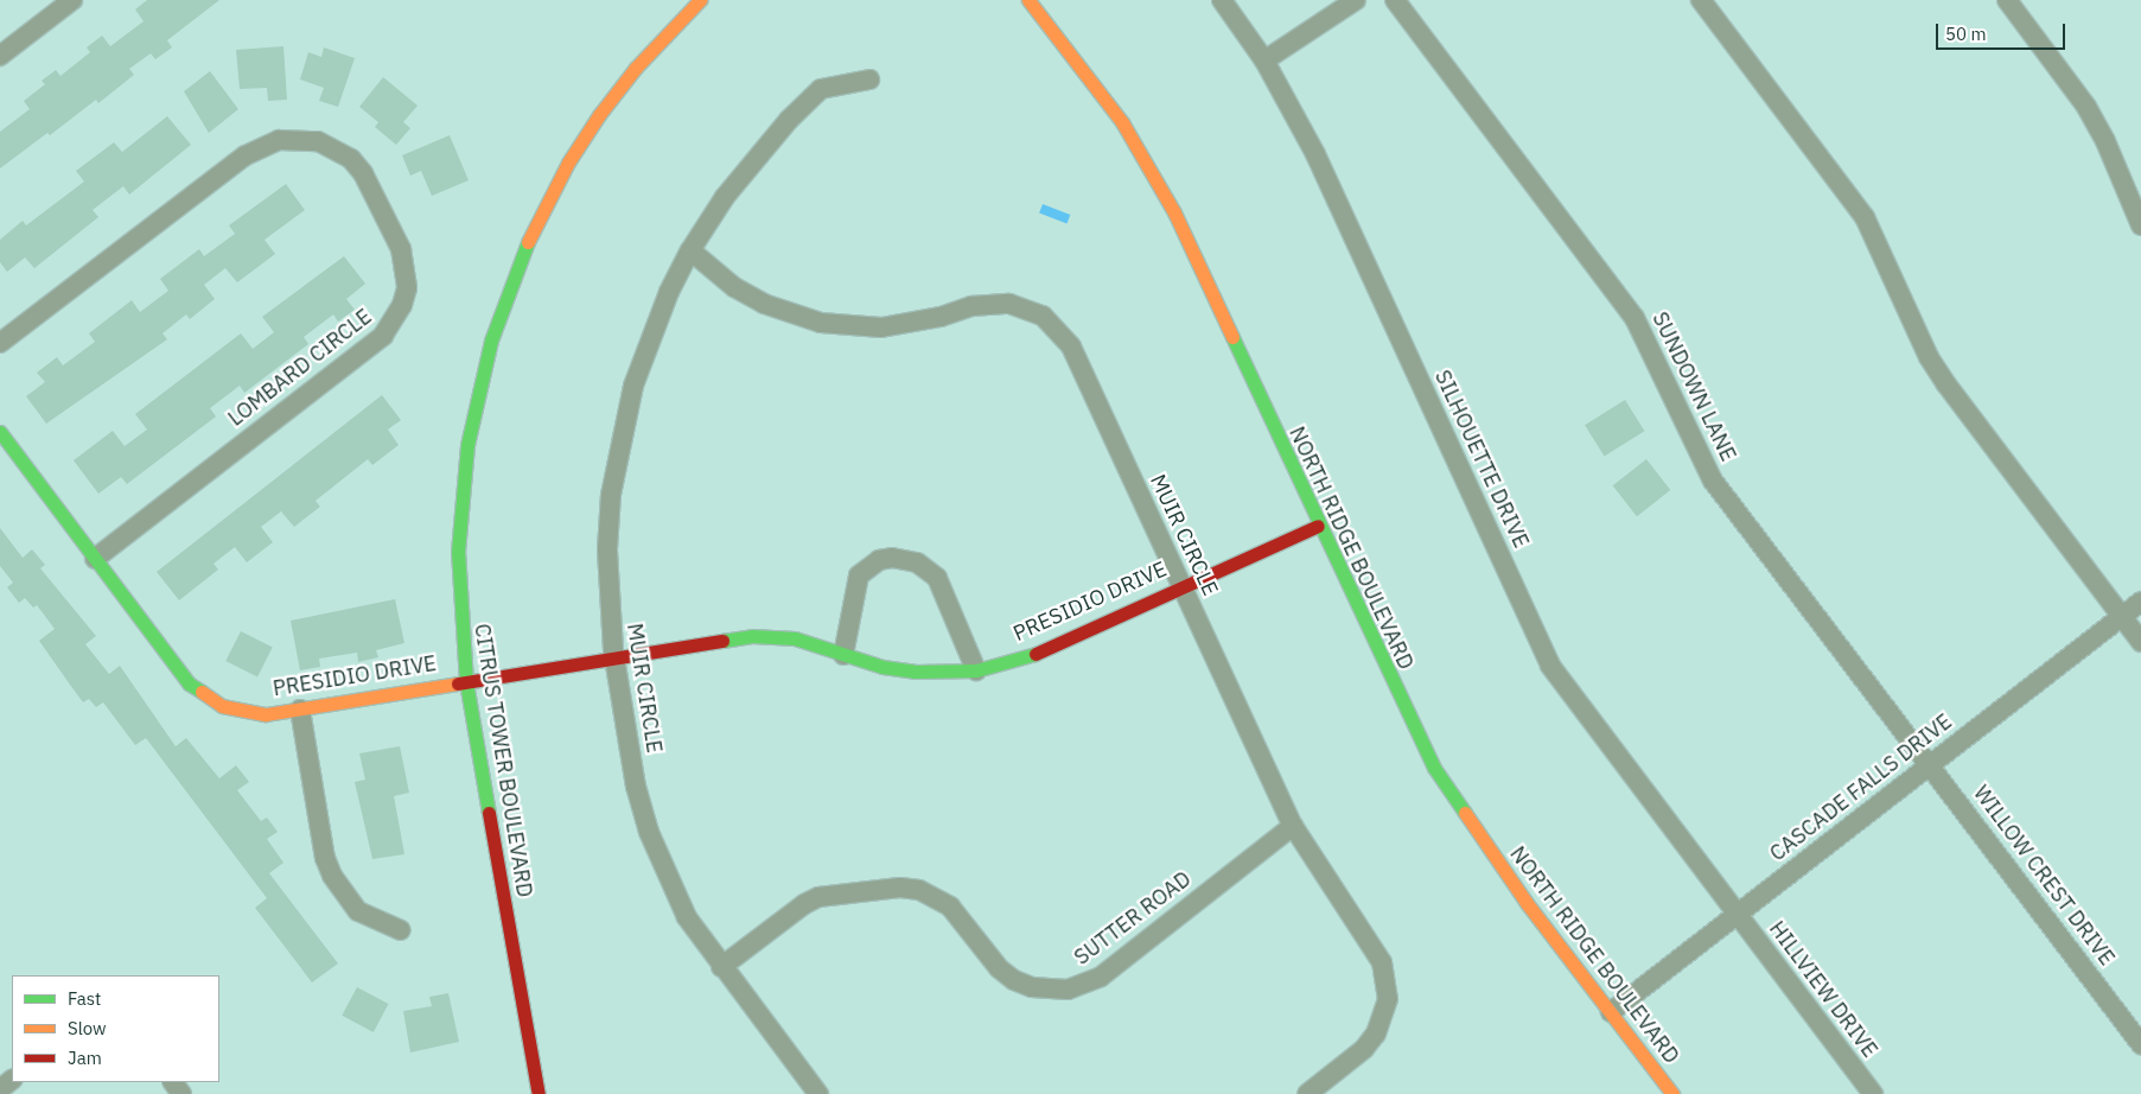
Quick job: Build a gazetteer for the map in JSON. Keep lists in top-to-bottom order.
{
  "streets": {
    "street": [
      "LOMBARD CIRCLE",
      "SUNDOWN LANE",
      "SILHOUETTE DRIVE",
      "MUIR CIRCLE",
      "NORTH RIDGE BOULEVARD",
      "PRESIDIO DRIVE",
      "CITRUS TOWER BOULEVARD",
      "CASCADE FALLS DRIVE",
      "WILLOW CREST DRIVE",
      "SUTTER ROAD",
      "HILLVIEW DRIVE"
    ]
  },
  "crossings": [
    ["LOMBARD CIRCLE", "PRESIDIO DRIVE"],
    ["SUNDOWN LANE", "CASCADE FALLS DRIVE"],
    ["SUNDOWN LANE", "WILLOW CREST DRIVE"],
    ["SILHOUETTE DRIVE", "CASCADE FALLS DRIVE"],
    ["SILHOUETTE DRIVE", "HILLVIEW DRIVE"],
    ["MUIR CIRCLE", "PRESIDIO DRIVE"],
    ["MUIR CIRCLE", "SUTTER ROAD"],
    ["NORTH RIDGE BOULEVARD", "PRESIDIO DRIVE"],
    ["NORTH RIDGE BOULEVARD", "CASCADE FALLS DRIVE"],
    ["PRESIDIO DRIVE", "CITRUS TOWER BOULEVARD"],
    ["CASCADE FALLS DRIVE", "WILLOW CREST DRIVE"],
    ["CASCADE FALLS DRIVE", "HILLVIEW DRIVE"]
  ],
  "legend": ["Fast", "Slow", "Jam"],
  "scale_bar": "50 m"
}
